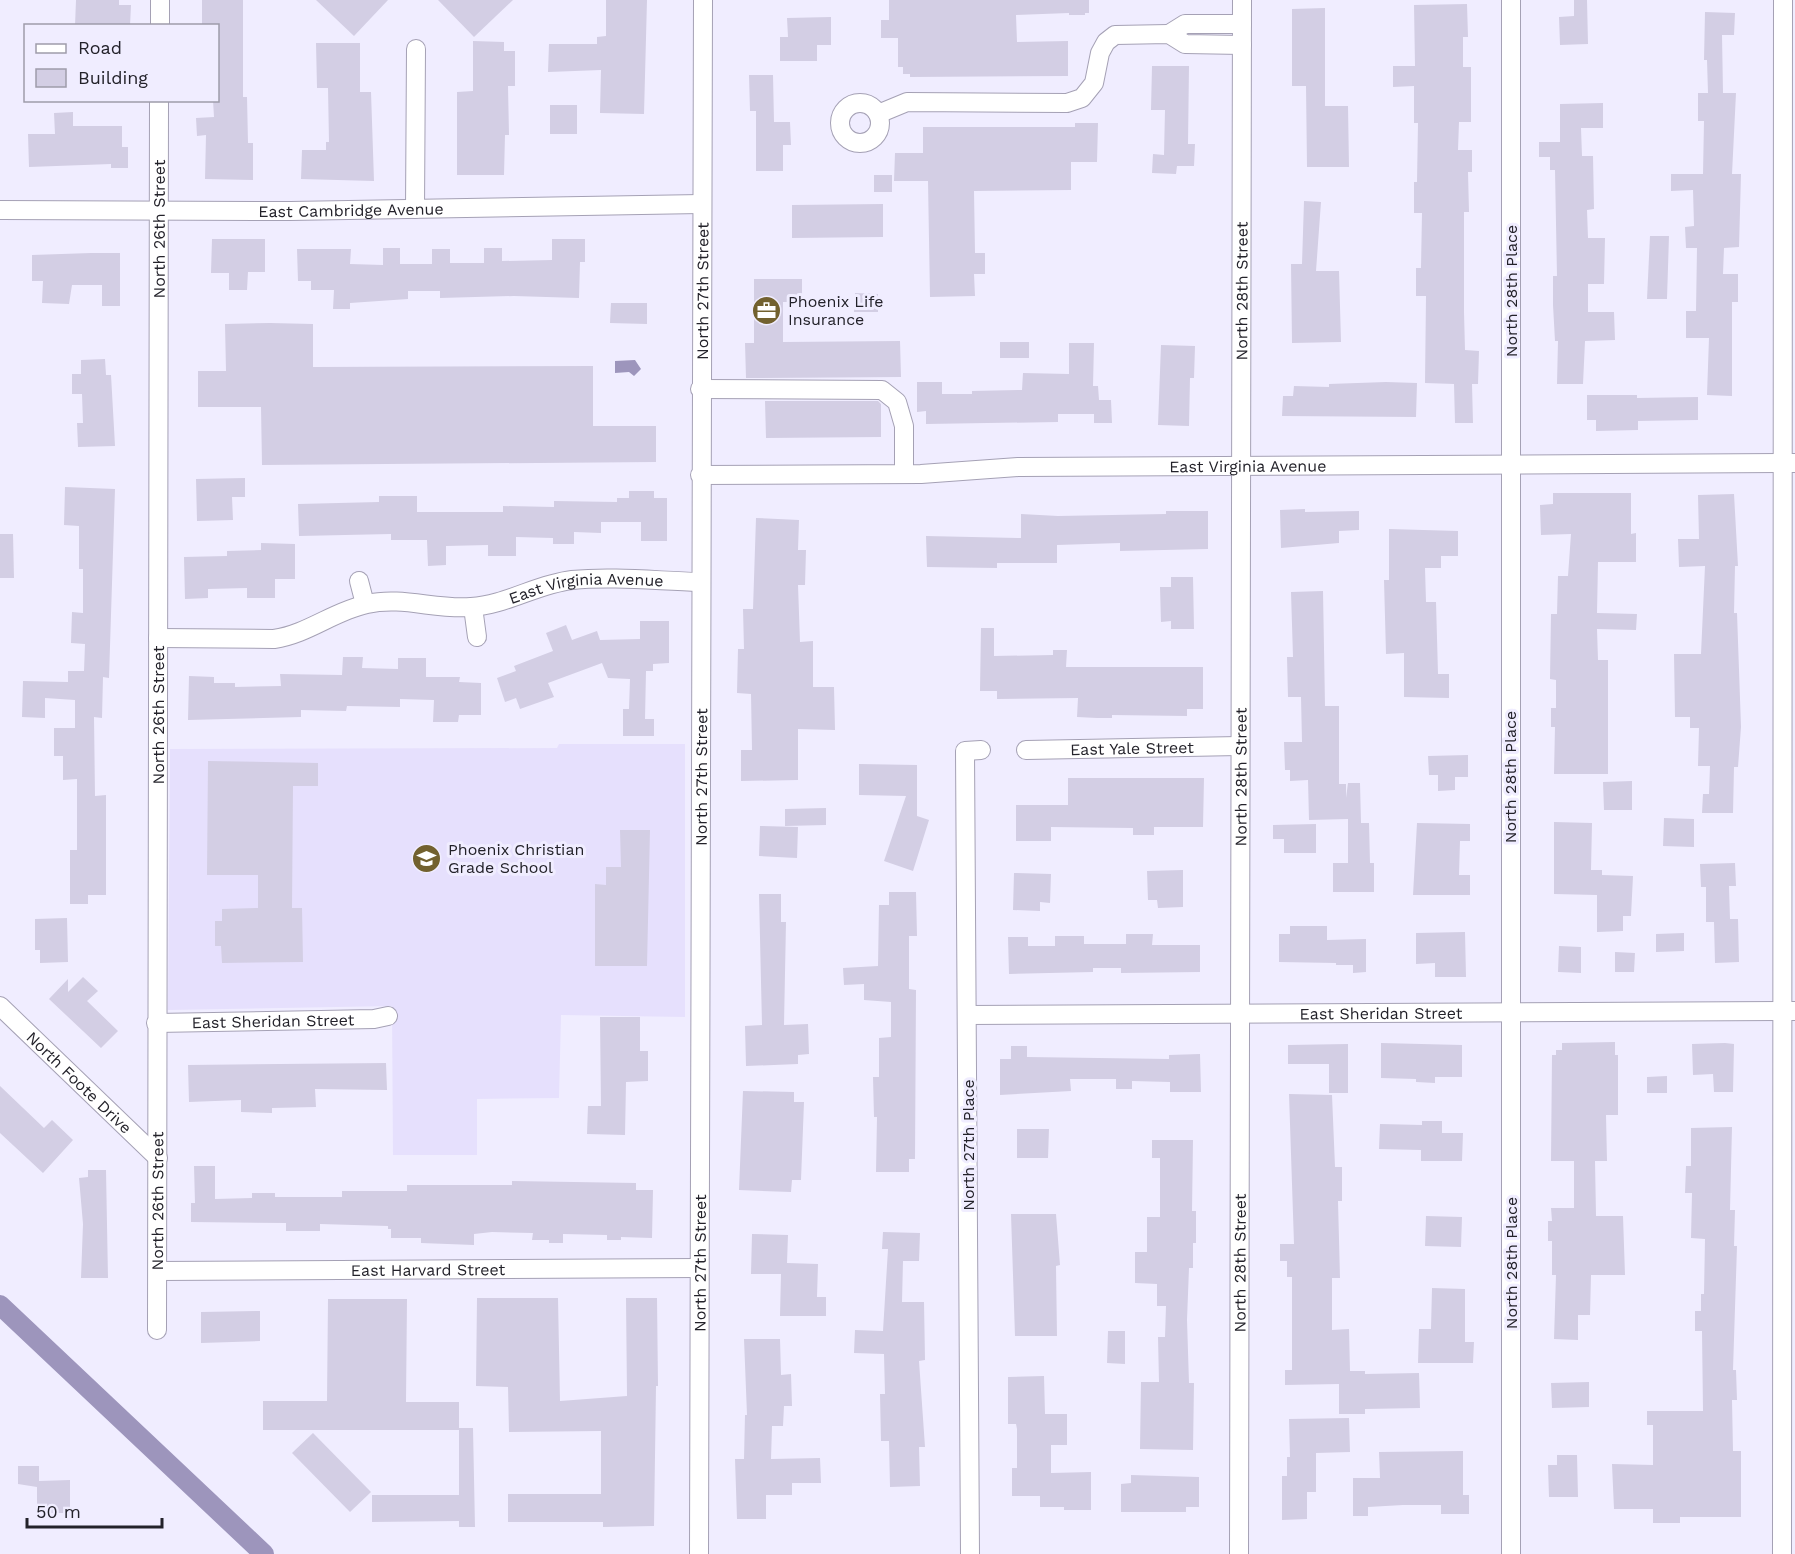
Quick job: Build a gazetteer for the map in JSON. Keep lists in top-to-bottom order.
{
  "streets": {
    "street": [
      "East Cambridge Avenue",
      "North 26th Street",
      "North 27th Street",
      "North 28th Street",
      "North 28th Place",
      "East Virginia Avenue",
      "East Yale Street",
      "East Sheridan Street",
      "North Foote Drive",
      "North 27th Place",
      "East Harvard Street"
    ]
  },
  "crossings": [
    ["East Cambridge Avenue", "North 26th Street"],
    ["East Cambridge Avenue", "North 27th Street"],
    ["North 26th Street", "East Virginia Avenue"],
    ["North 26th Street", "East Sheridan Street"],
    ["North 26th Street", "North Foote Drive"],
    ["North 26th Street", "East Harvard Street"],
    ["North 27th Street", "East Virginia Avenue"],
    ["North 27th Street", "East Harvard Street"],
    ["North 28th Street", "East Virginia Avenue"],
    ["North 28th Street", "East Yale Street"],
    ["North 28th Street", "East Sheridan Street"],
    ["North 28th Place", "East Virginia Avenue"],
    ["North 28th Place", "East Sheridan Street"],
    ["East Sheridan Street", "North 27th Place"]
  ],
  "places": {
    "office": ["Phoenix Life Insurance"],
    "school or university": ["Phoenix Christian Grade School"]
  },
  "legend": ["Road", "Building"],
  "scale_bar": "50 m"
}
